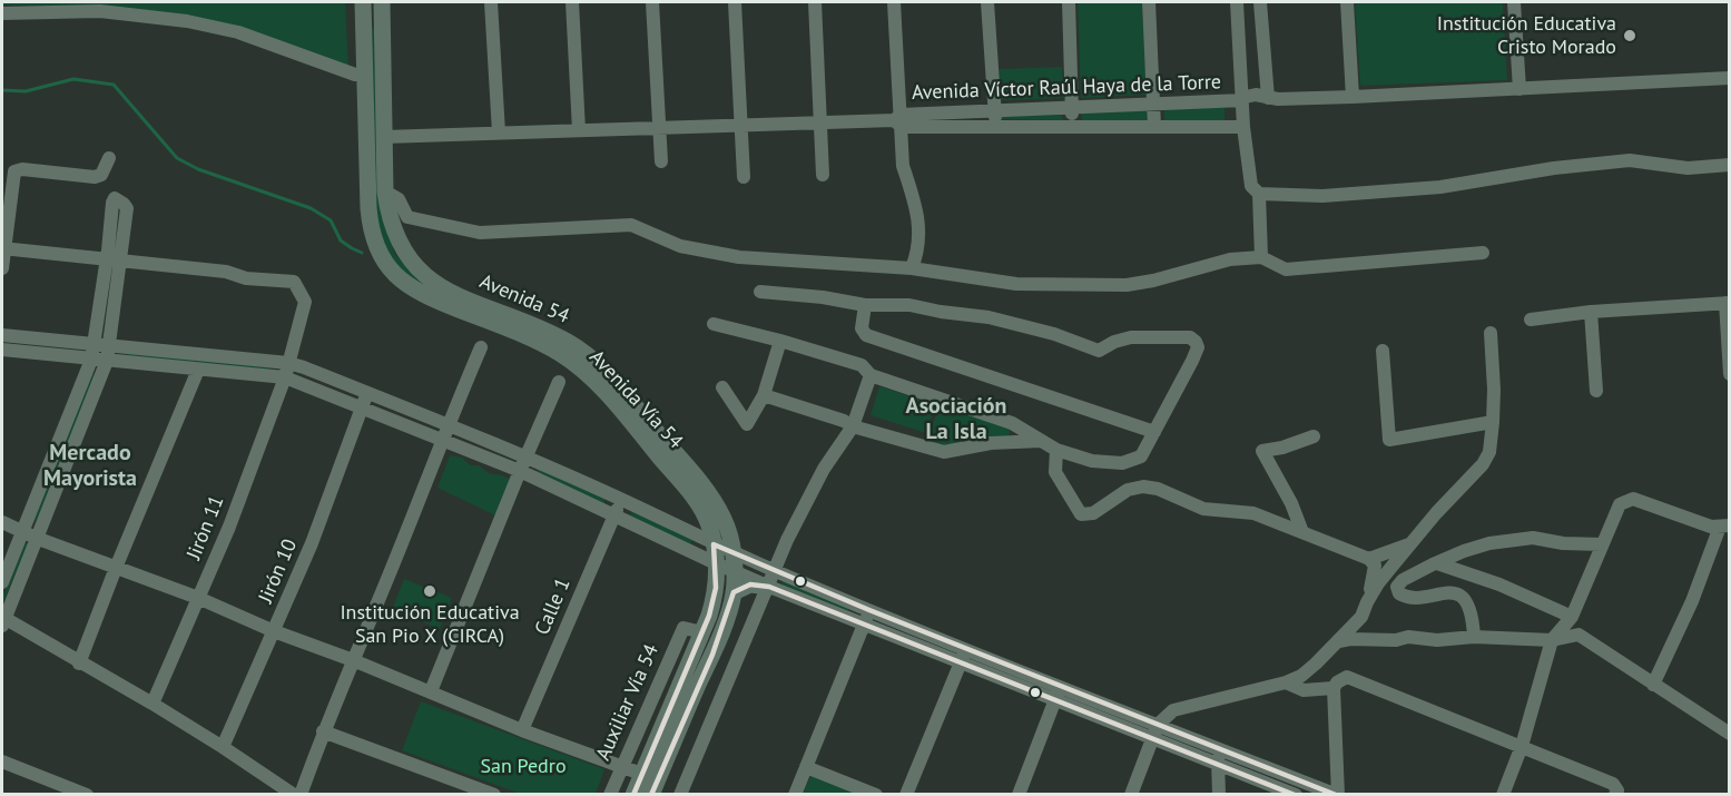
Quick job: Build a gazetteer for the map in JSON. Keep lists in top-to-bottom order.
{
  "streets": {
    "main road": ["Avenida 54", "Avenida Vía 54"],
    "street": [
      "Avenida Víctor Raúl Haya de la Torre",
      "Jirón 11",
      "Jirón 10",
      "Calle 1",
      "Auxiliar Vía 54"
    ]
  },
  "crossings": [
    ["Avenida Vía 54", "Auxiliar Vía 54"]
  ],
  "districts": ["Asociación La Isla", "Mercado Mayorista"],
  "parks": ["San Pedro"],
  "places": ["Institución Educativa Cristo Morado", "Institución Educativa San Pio X (CIRCA)"]
}
